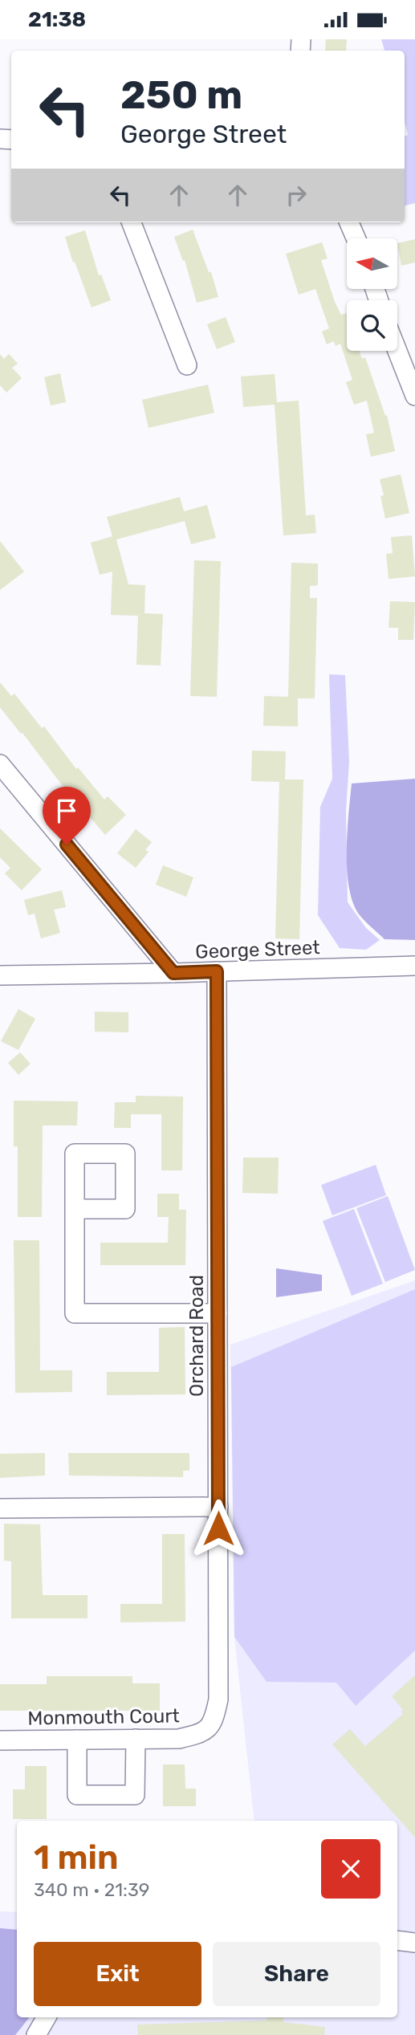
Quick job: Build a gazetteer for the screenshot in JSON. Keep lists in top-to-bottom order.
{
  "streets": {
    "street": ["George Street", "Orchard Road", "Monmouth Court"]
  },
  "crossings": [
    ["George Street", "Orchard Road"],
    ["Orchard Road", "Monmouth Court"]
  ],
  "north": "left",
  "page": {
    "status": "21:38",
    "turn": ["250 m", "George Street"],
    "heading": ["1 min", "340 m · 21:39"],
    "buttons": ["Exit", "Share"]
  }
}
